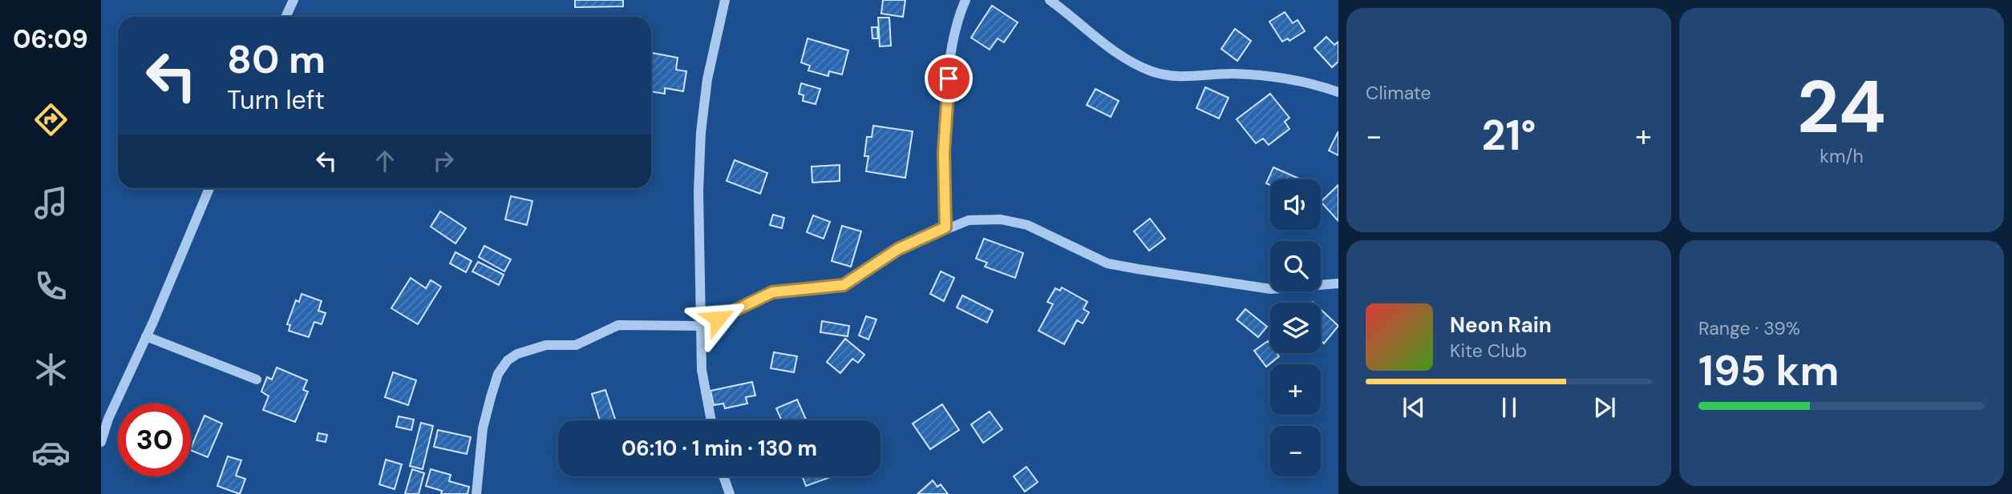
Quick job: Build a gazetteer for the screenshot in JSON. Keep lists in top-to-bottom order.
{
  "page": {
    "tabs": "06:09",
    "tile": [
      "Climate",
      ["24", "km/h"],
      ["Range · 39%", "195 km"]
    ],
    "turn": ["80 m", "Turn left"],
    "heat": ["−", "21°", "+"],
    "map_buttons": ["+", "−"],
    "song": ["Neon Rain", "Kite Club"],
    "limit": "30",
    "trip": "06:10 · 1 min · 130 m"
  }
}
